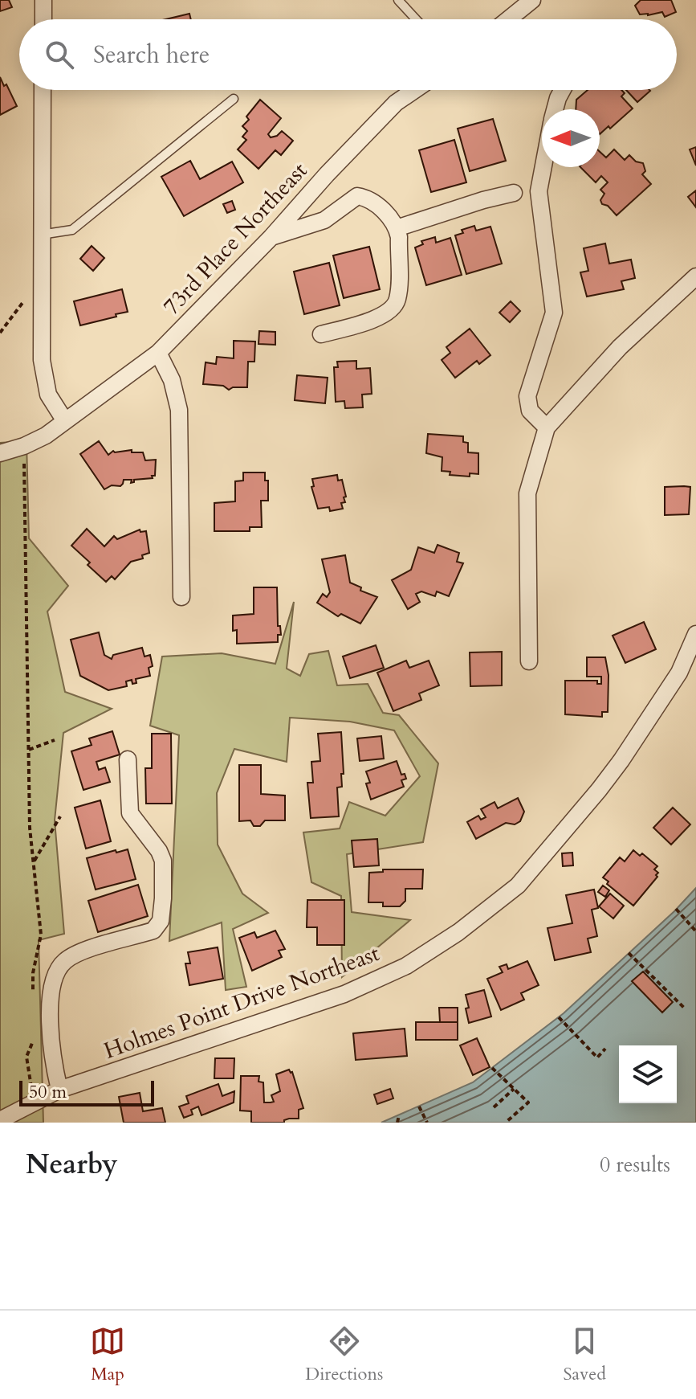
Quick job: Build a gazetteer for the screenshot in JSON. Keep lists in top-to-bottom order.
{
  "streets": {
    "street": ["73rd Place Northeast", "Holmes Point Drive Northeast"]
  },
  "scale_bar": "50 m",
  "north": "left",
  "page": {
    "search": "Search here",
    "scale": "50 m",
    "heading": ["Nearby", "0 results"],
    "nav": ["Map", "Directions", "Saved"]
  }
}
